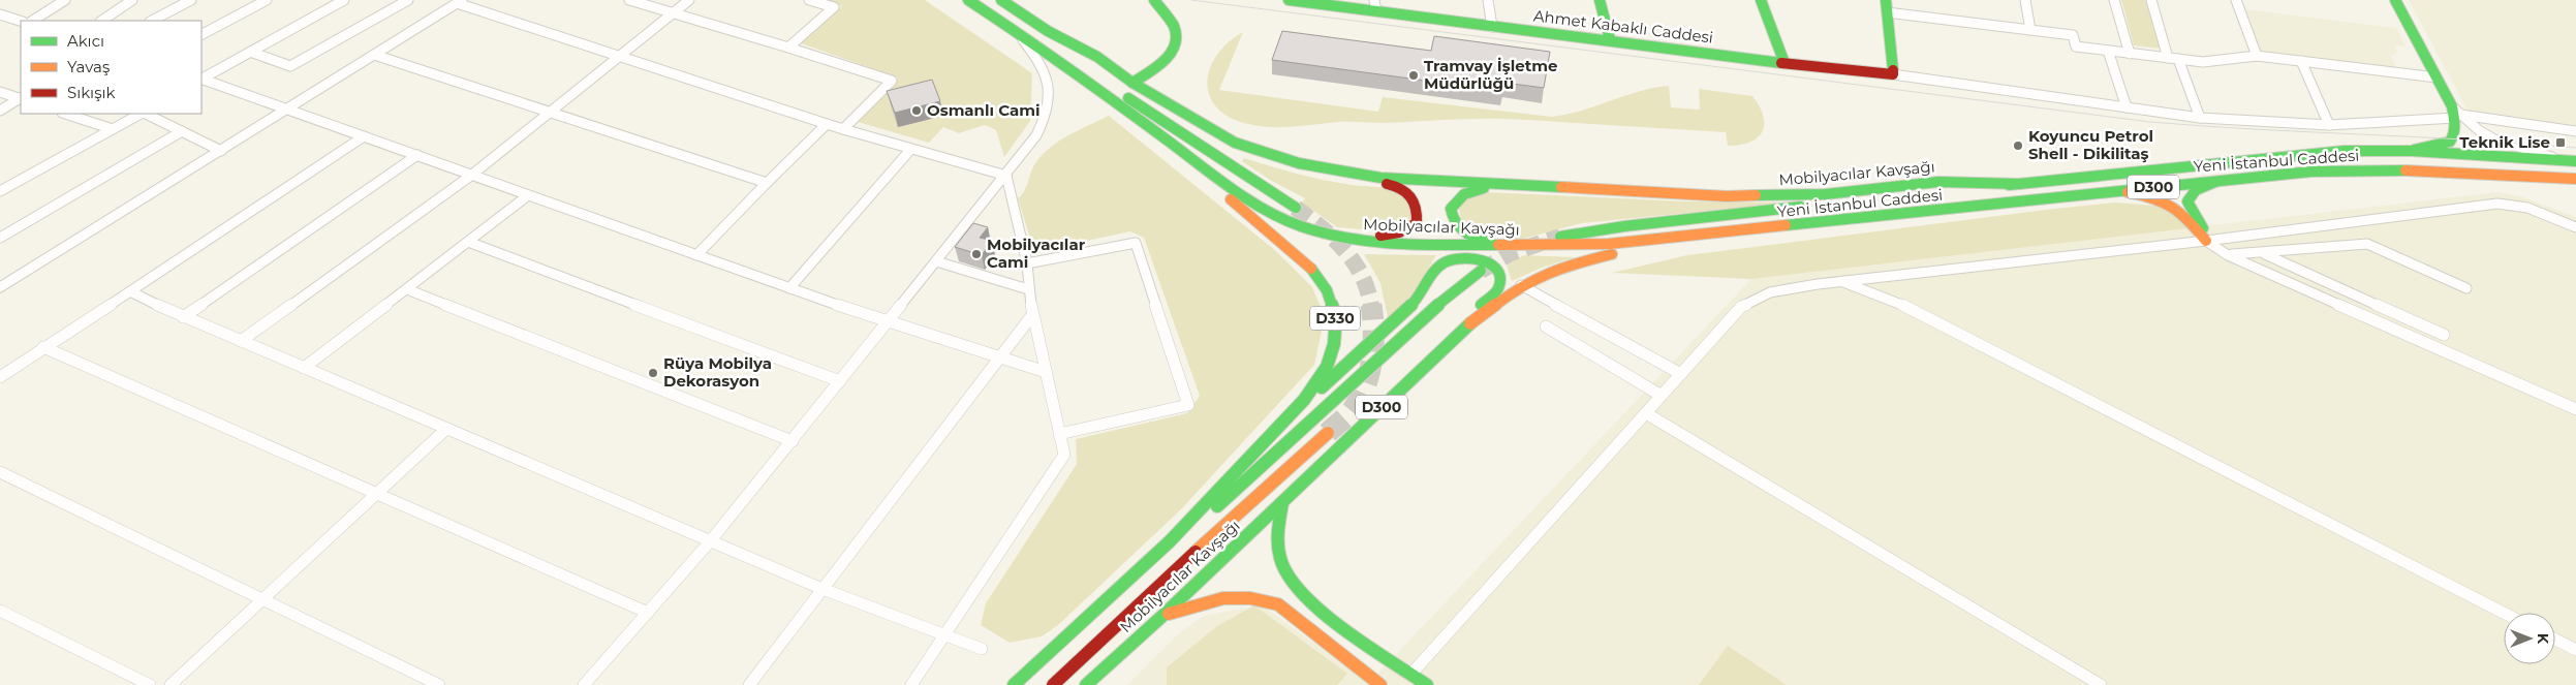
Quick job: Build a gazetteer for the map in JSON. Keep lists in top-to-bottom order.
{
  "streets": {
    "main road": [
      "Ahmet Kabaklı Caddesi",
      "Yeni İstanbul Caddesi",
      "Mobilyacılar Kavşağı",
      "D300",
      "D330"
    ]
  },
  "crossings": [
    ["Yeni İstanbul Caddesi", "Mobilyacılar Kavşağı"],
    ["Mobilyacılar Kavşağı", "D330"]
  ],
  "places": {
    "other": [
      "Tramvay İşletme Müdürlüğü",
      "Osmanlı Cami",
      "Koyuncu Petrol Shell - Dikilitaş",
      "Mobilyacılar Cami",
      "Rüya Mobilya Dekorasyon"
    ],
    "transit": ["Teknik Lise"]
  },
  "legend": ["Akıcı", "Yavaş", "Sıkışık"],
  "north": "right"
}
